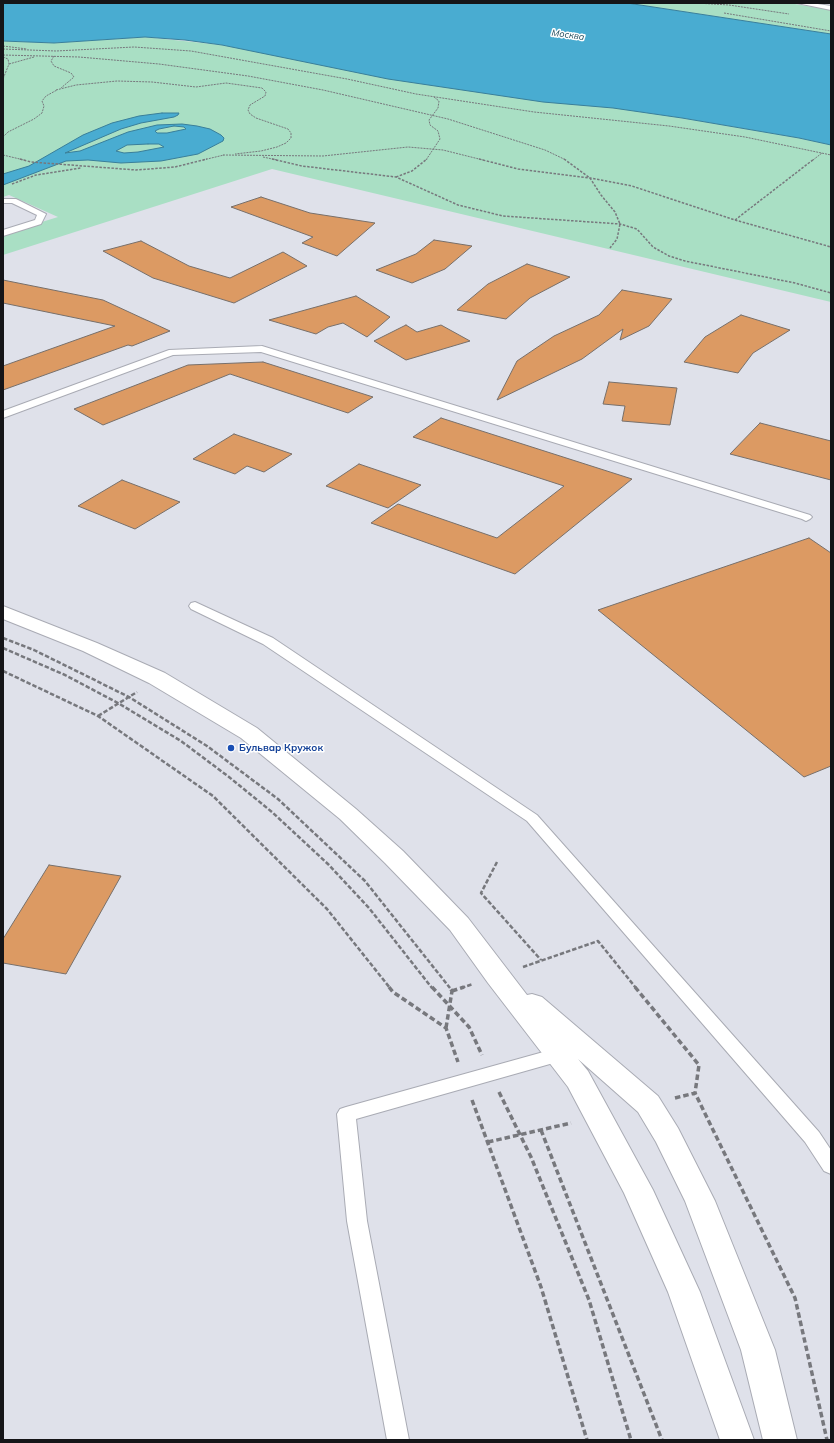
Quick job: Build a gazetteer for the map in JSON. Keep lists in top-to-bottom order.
{
  "water": ["Москва"],
  "places": ["Бульвар Кружок"]
}
